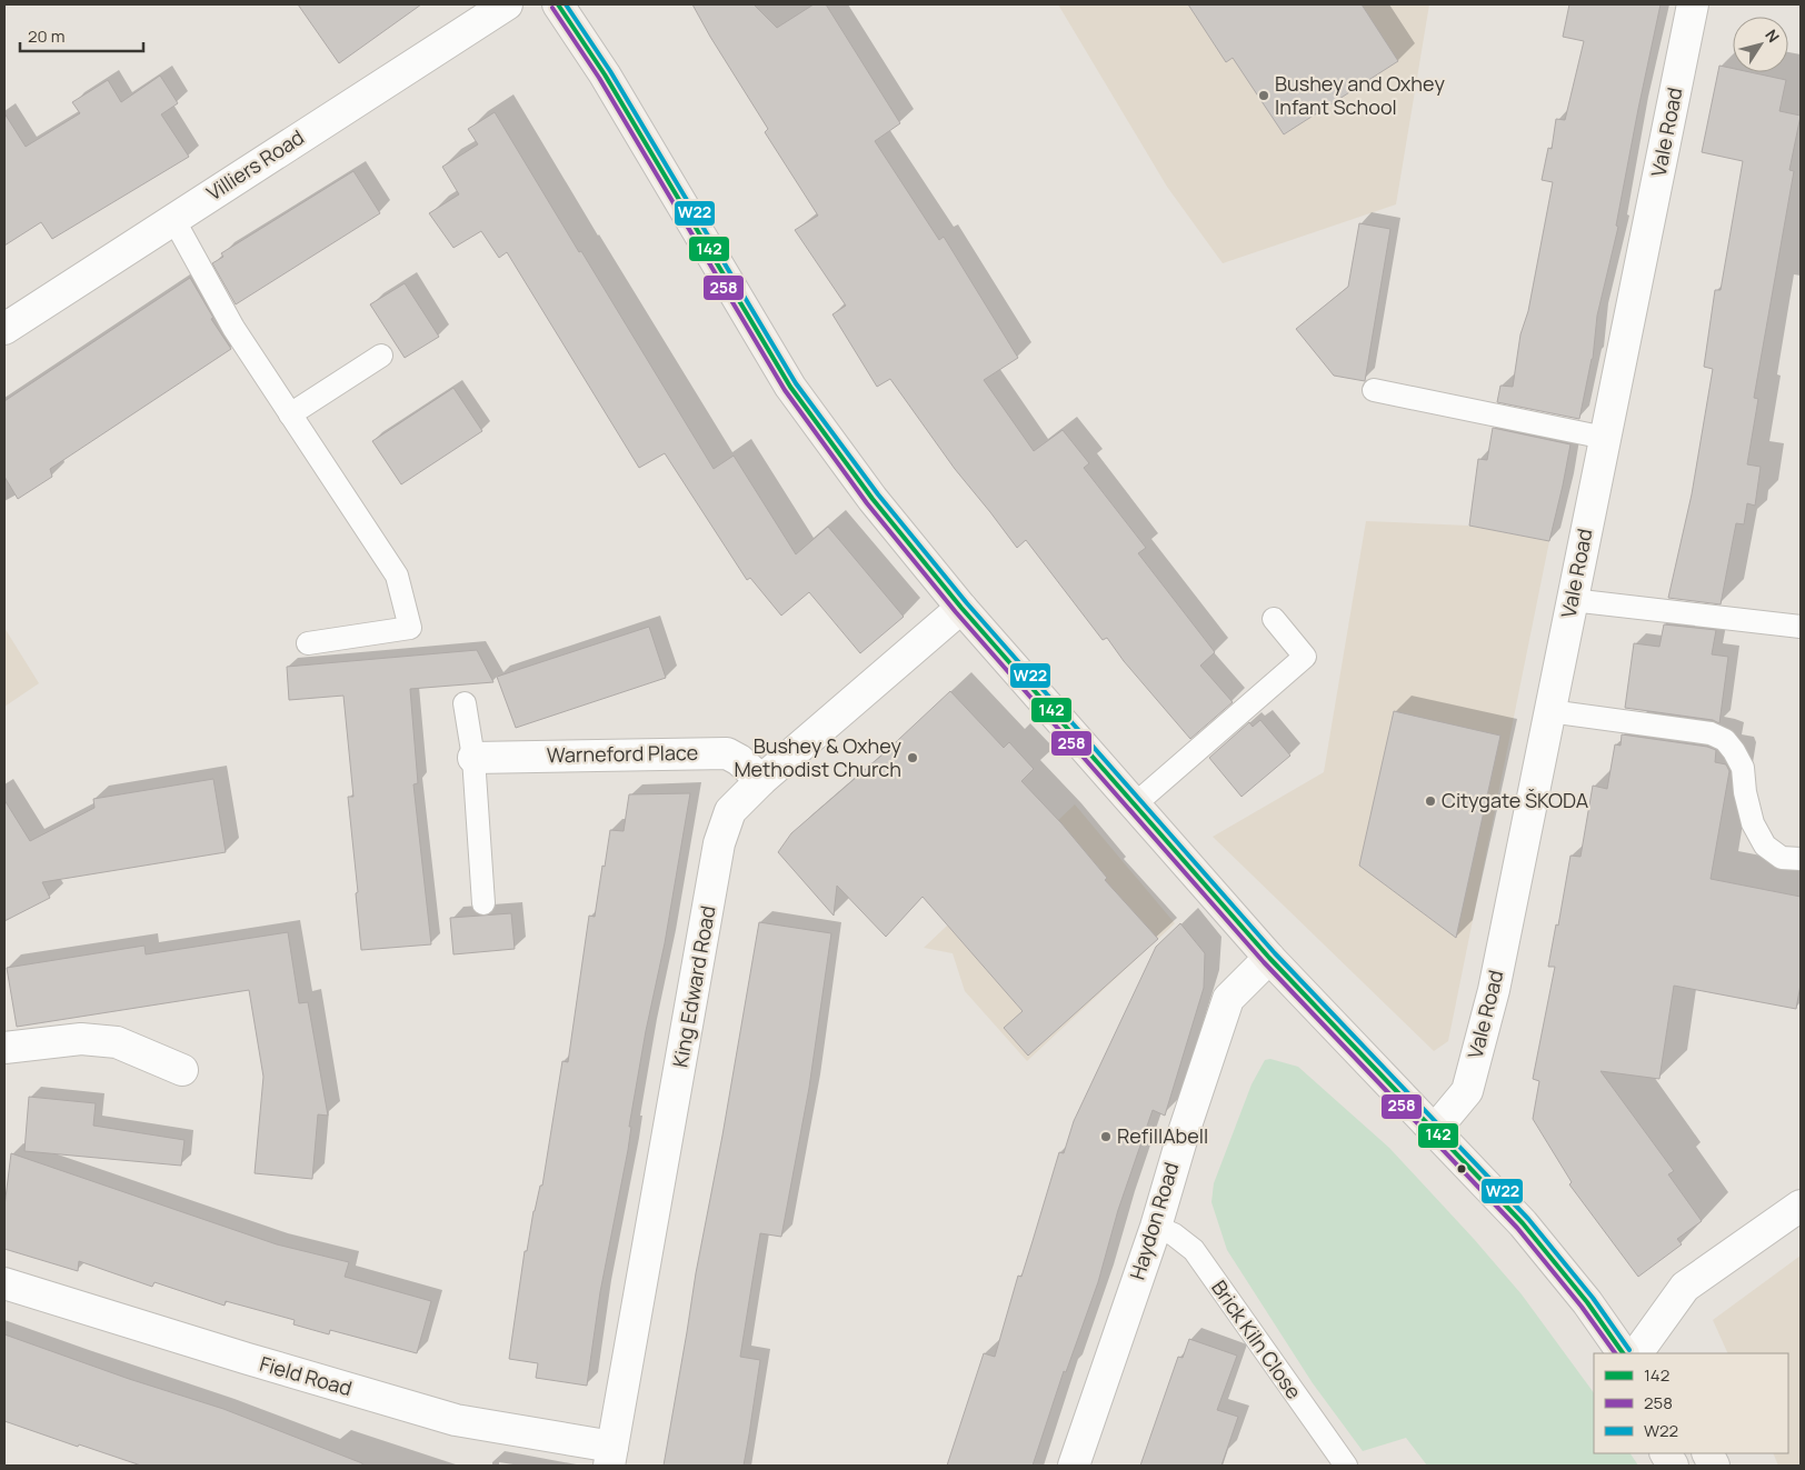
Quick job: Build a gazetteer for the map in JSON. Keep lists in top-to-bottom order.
{
  "streets": {
    "street": [
      "Vale Road",
      "Villiers Road",
      "Warneford Place",
      "King Edward Road",
      "Haydon Road",
      "Field Road"
    ],
    "lane": ["Brick Kiln Close"]
  },
  "crossings": [
    ["Warneford Place", "King Edward Road"],
    ["King Edward Road", "Field Road"],
    ["Haydon Road", "Brick Kiln Close"]
  ],
  "places": [
    "Bushey and Oxhey Infant School",
    "Bushey & Oxhey Methodist Church",
    "Citygate ŠKODA",
    "RefillAbell"
  ],
  "lines": ["transit line 142", "transit line W22", "transit line 258"],
  "legend": ["142", "258", "W22"],
  "scale_bar": "20 m",
  "north": "top right"
}
